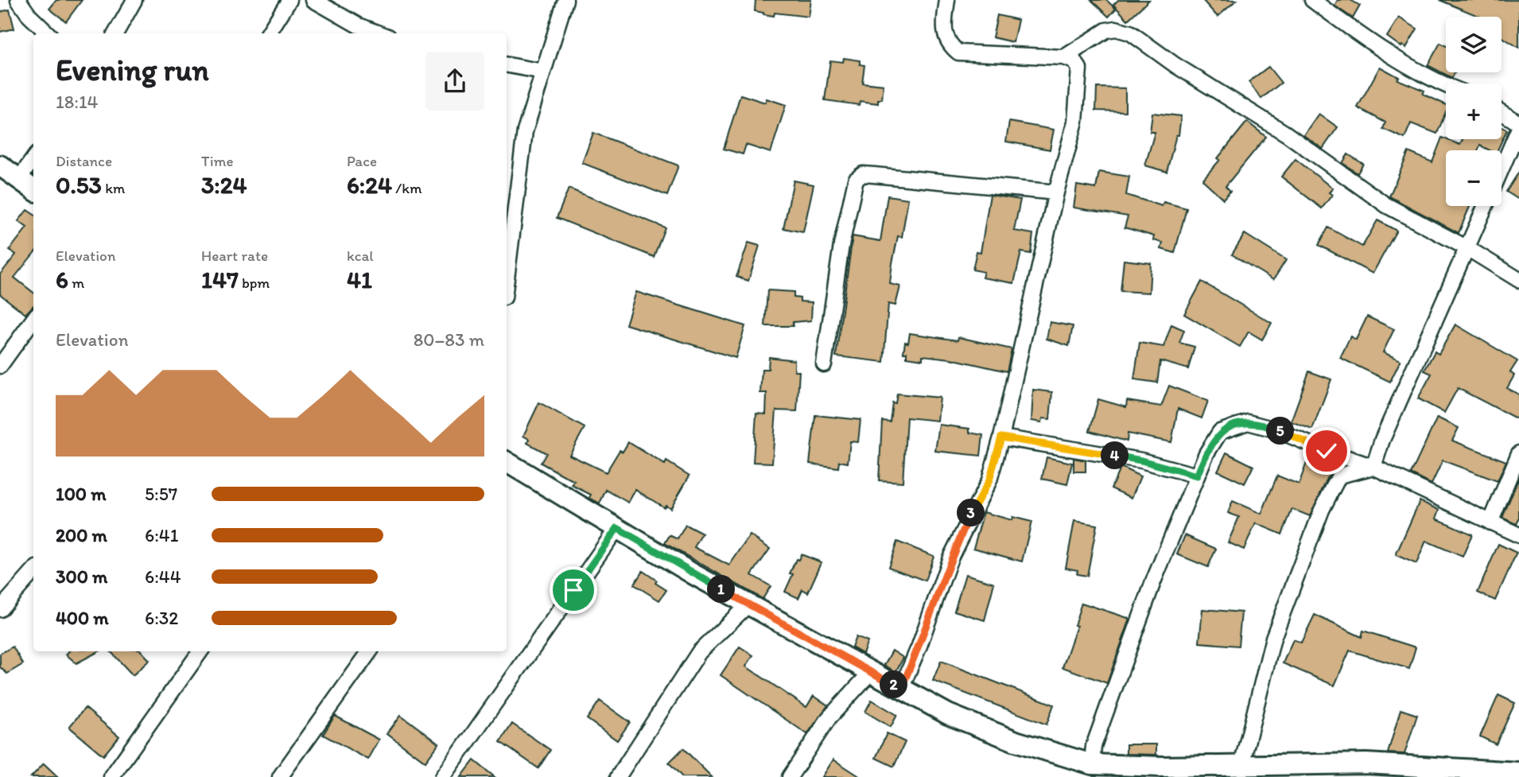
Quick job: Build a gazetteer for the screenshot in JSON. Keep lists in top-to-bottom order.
{
  "page": {
    "map_buttons": ["+", "−"],
    "heading": ["Evening run", "18:14"],
    "stats": [
      ["Distance", "0.53 km"],
      ["Time", "3:24"],
      ["Pace", "6:24 /km"],
      ["Elevation", "6 m"],
      ["Heart rate", "147 bpm"],
      ["kcal", "41"]
    ],
    "chart": ["Elevation", "80–83 m"],
    "pins": [
      "5",
      "4",
      "3",
      "1",
      "2"
    ],
    "list": [
      {
        "name": "100 m",
        "note": "5:57"
      },
      {
        "name": "200 m",
        "note": "6:41"
      },
      {
        "name": "300 m",
        "note": "6:44"
      },
      {
        "name": "400 m",
        "note": "6:32"
      }
    ]
  }
}
